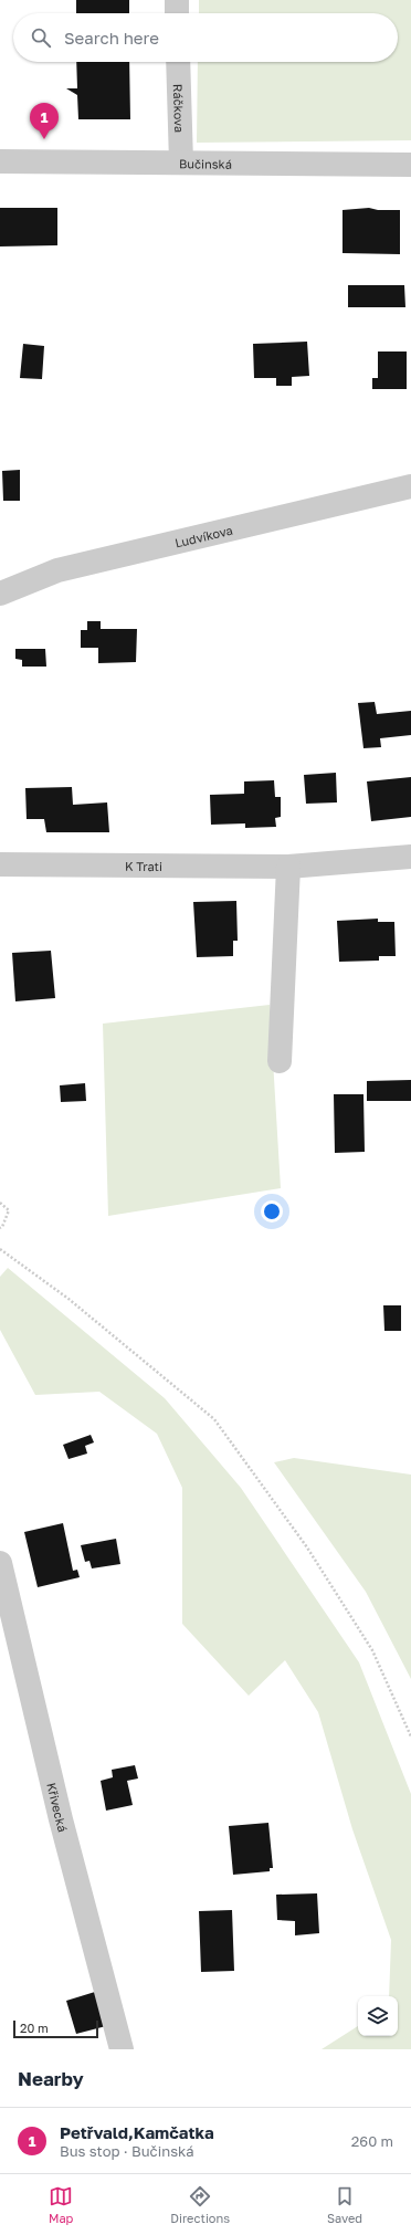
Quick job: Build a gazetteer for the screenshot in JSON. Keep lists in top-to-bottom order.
{
  "streets": {
    "street": [
      "Ráčkova",
      "Bučinská",
      "Ludvíkova",
      "K Trati",
      "Křivecká"
    ]
  },
  "crossings": [
    ["Ráčkova", "Bučinská"]
  ],
  "scale_bar": "20 m",
  "page": {
    "search": "Search here",
    "pins": "1",
    "scale": "20 m",
    "heading": "Nearby",
    "list": [
      {
        "mark": "1",
        "name": "Petřvald,Kamčatka",
        "note": "Bus stop · Bučinská",
        "value": "260 m"
      }
    ],
    "nav": ["Map", "Directions", "Saved"]
  }
}
